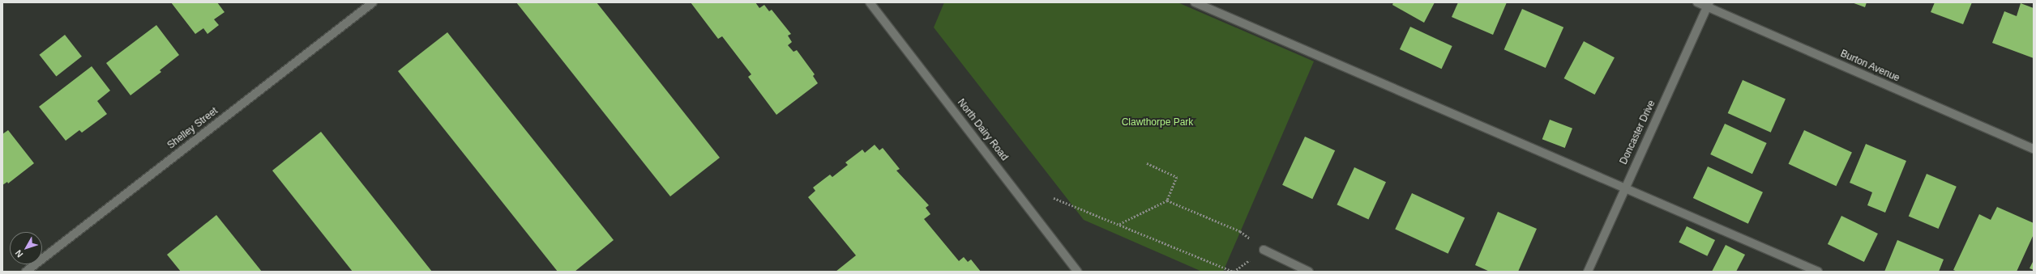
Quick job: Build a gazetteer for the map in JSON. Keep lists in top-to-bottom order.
{
  "streets": {
    "street": [
      "Burton Avenue",
      "Shelley Street",
      "North Dairy Road",
      "Doncaster Drive"
    ]
  },
  "crossings": [
    ["Burton Avenue", "Doncaster Drive"]
  ],
  "parks": ["Clawthorpe Park"],
  "north": "bottom left"
}
